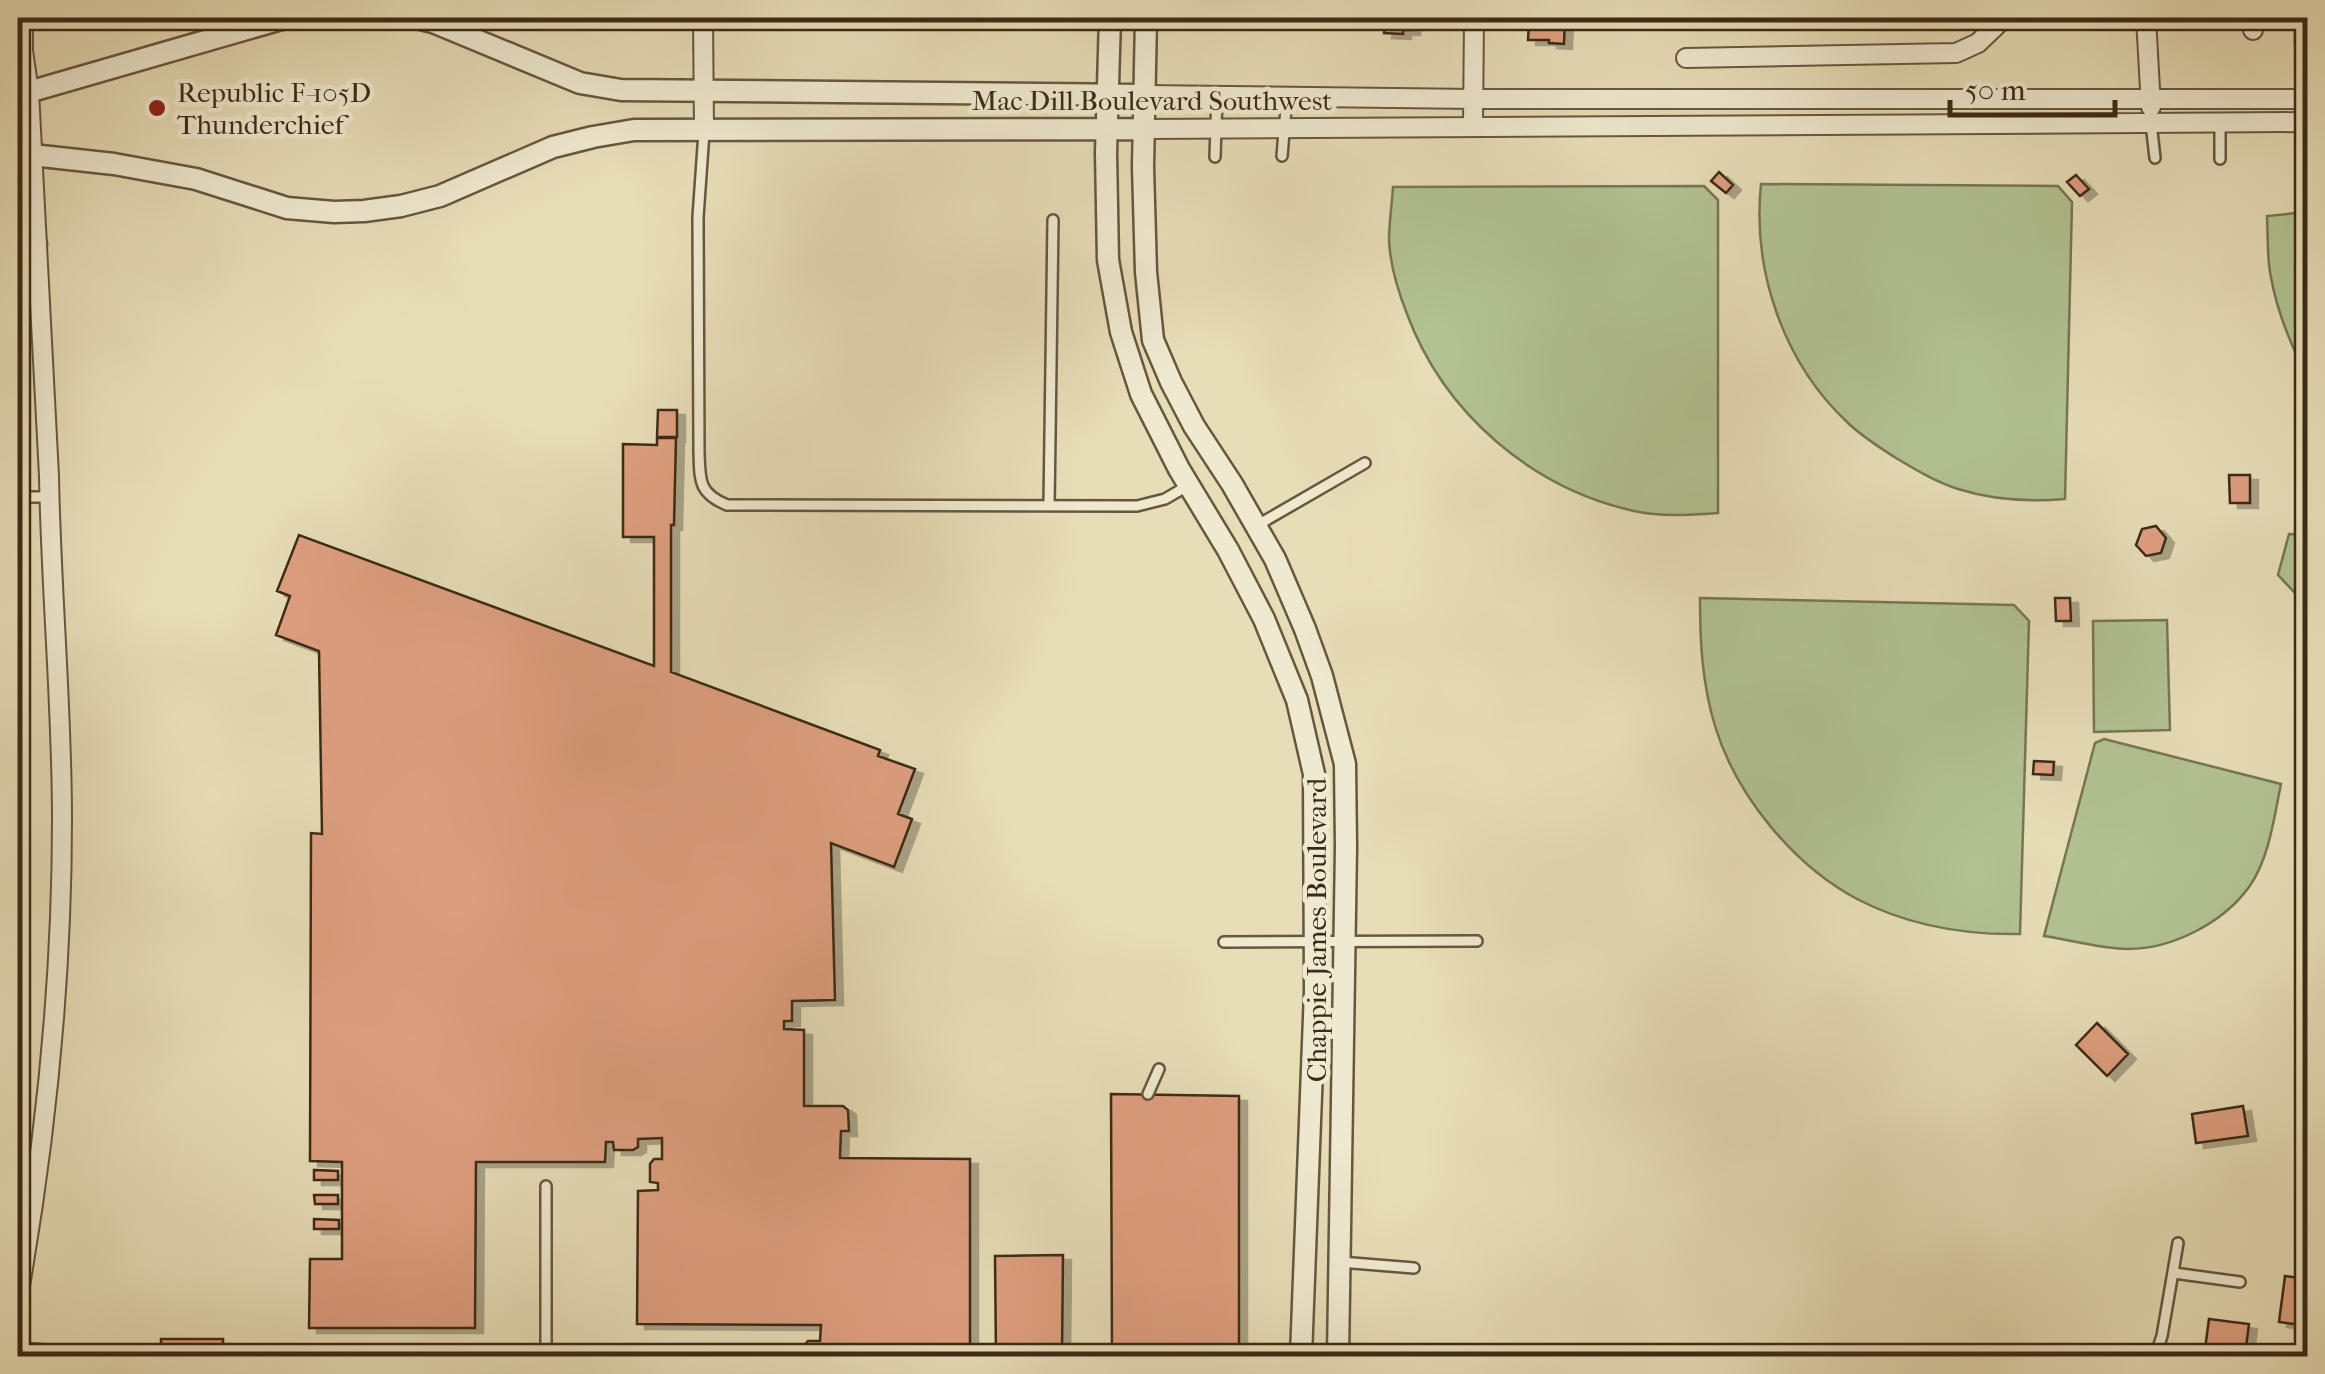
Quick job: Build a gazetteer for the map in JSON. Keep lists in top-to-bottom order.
{
  "streets": {
    "street": ["Mac Dill Boulevard Southwest", "Chappie James Boulevard"]
  },
  "crossings": [
    ["Mac Dill Boulevard Southwest", "Chappie James Boulevard"]
  ],
  "places": ["Republic F-105D Thunderchief"],
  "scale_bar": "50 m"
}
